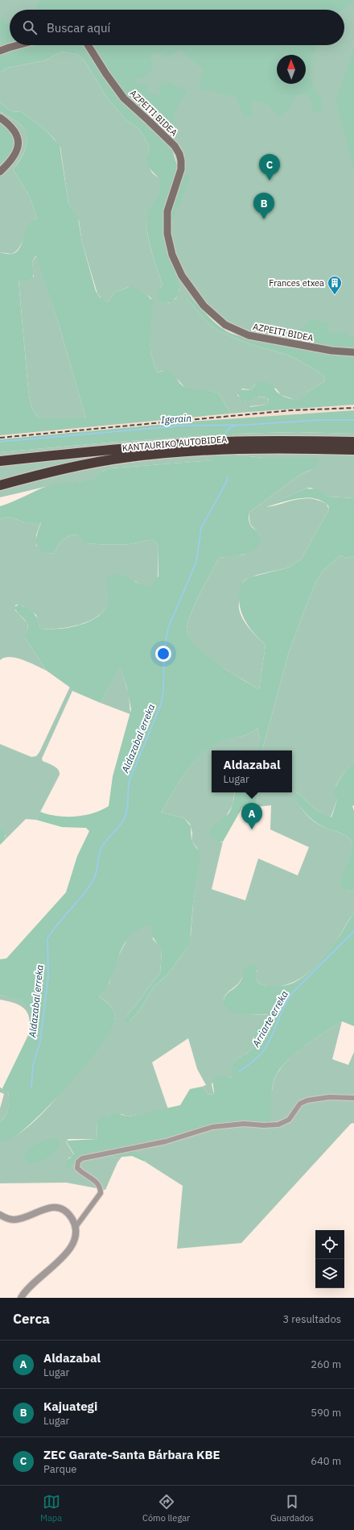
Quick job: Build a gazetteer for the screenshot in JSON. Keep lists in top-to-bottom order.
{
  "streets": {
    "highway": ["KANTAURIKO AUTOBIDEA"],
    "main road": ["AZPEITI BIDEA"]
  },
  "water": ["Igerain", "Aldazabal erreka", "Arriarte erreka"],
  "places": {
    "building": ["Frances etxea"]
  },
  "north": "top",
  "page": {
    "search": "Buscar aquí",
    "pins": ["C", "B", "A"],
    "popup": ["Aldazabal", "Lugar"],
    "heading": ["Cerca", "3 resultados"],
    "list": [
      {
        "mark": "A",
        "name": "Aldazabal",
        "note": "Lugar",
        "value": "260 m"
      },
      {
        "mark": "B",
        "name": "Kajuategi",
        "note": "Lugar",
        "value": "590 m"
      },
      {
        "mark": "C",
        "name": "ZEC Garate-Santa Bárbara KBE",
        "note": "Parque",
        "value": "640 m"
      }
    ],
    "nav": ["Mapa", "Cómo llegar", "Guardados"]
  }
}
